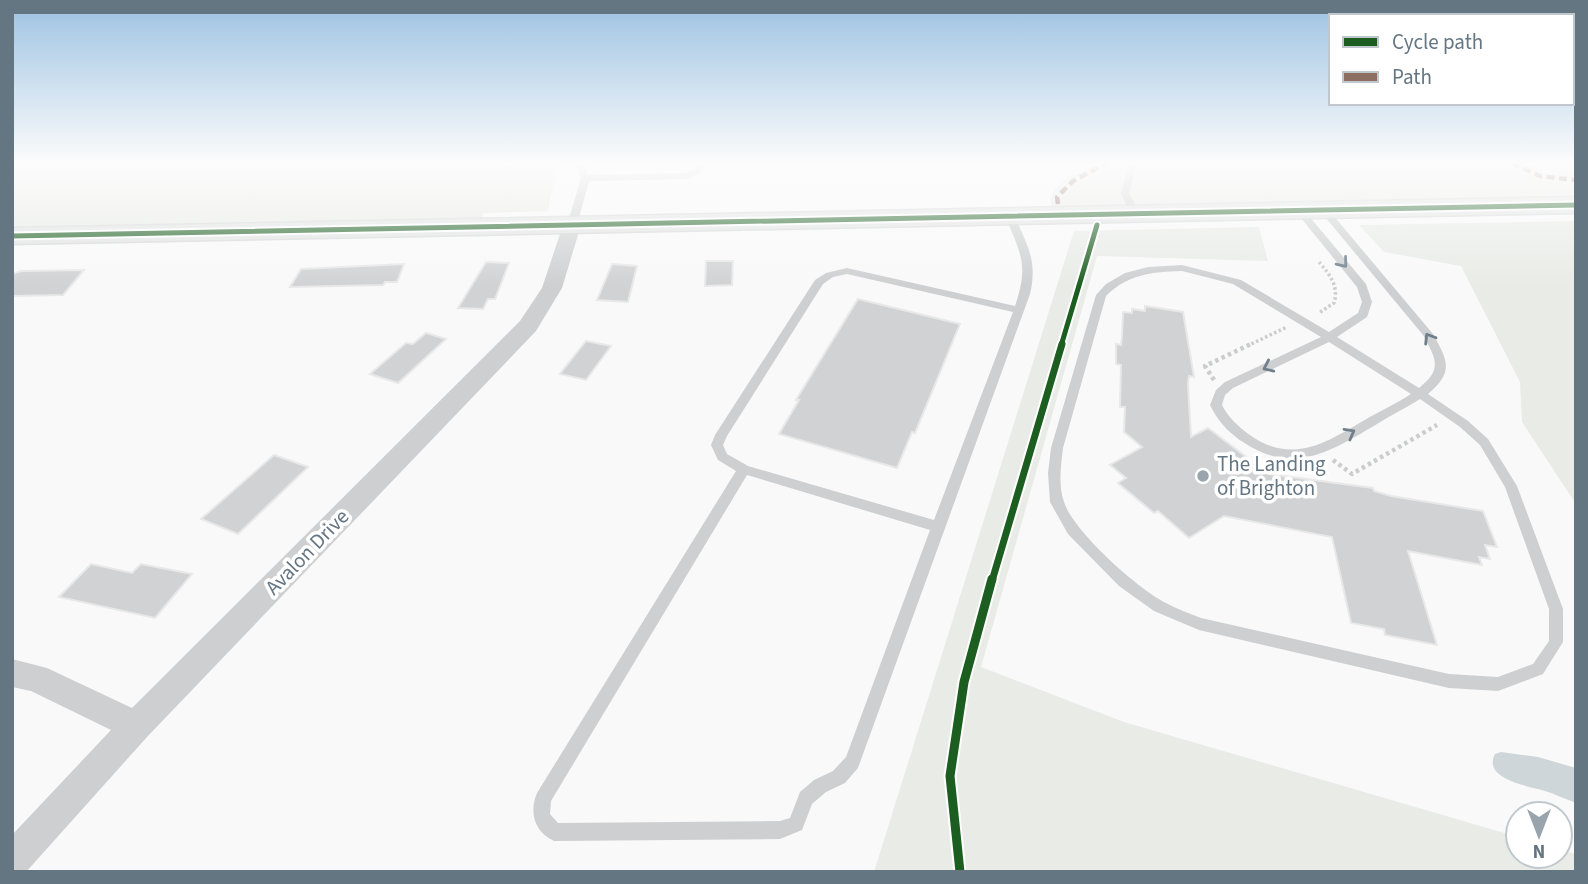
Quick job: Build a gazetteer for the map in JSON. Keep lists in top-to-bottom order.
{
  "streets": {
    "street": ["Avalon Drive"]
  },
  "places": ["The Landing of Brighton"],
  "legend": ["Cycle path", "Path"],
  "north": "bottom"
}
